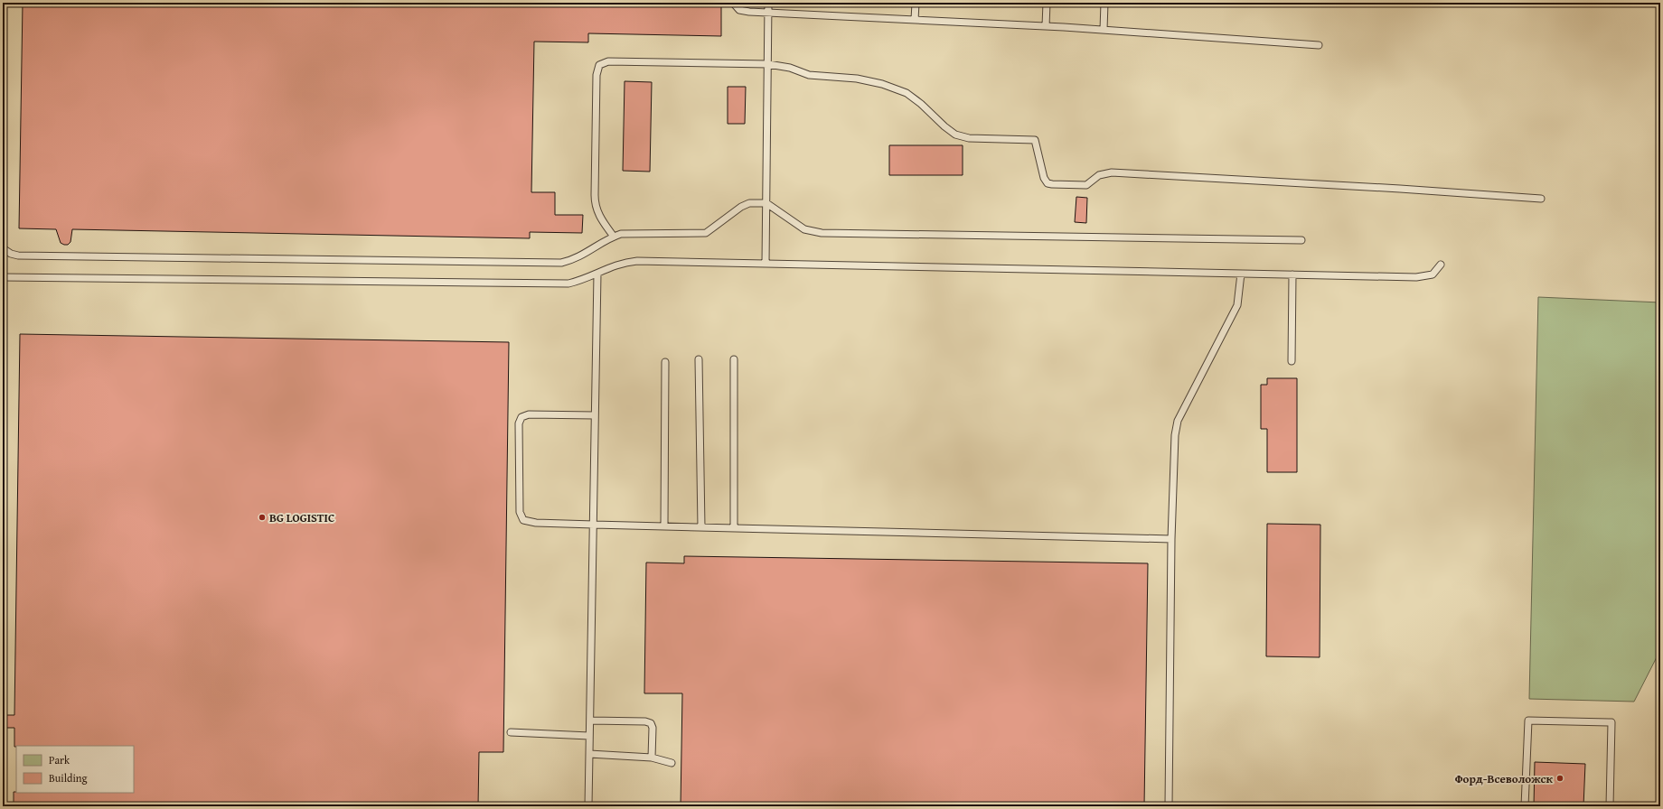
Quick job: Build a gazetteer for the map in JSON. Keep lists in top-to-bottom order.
{
  "places": ["BG LOGISTIC", "Форд-Всеволожск"],
  "legend": ["Park", "Building"]
}
